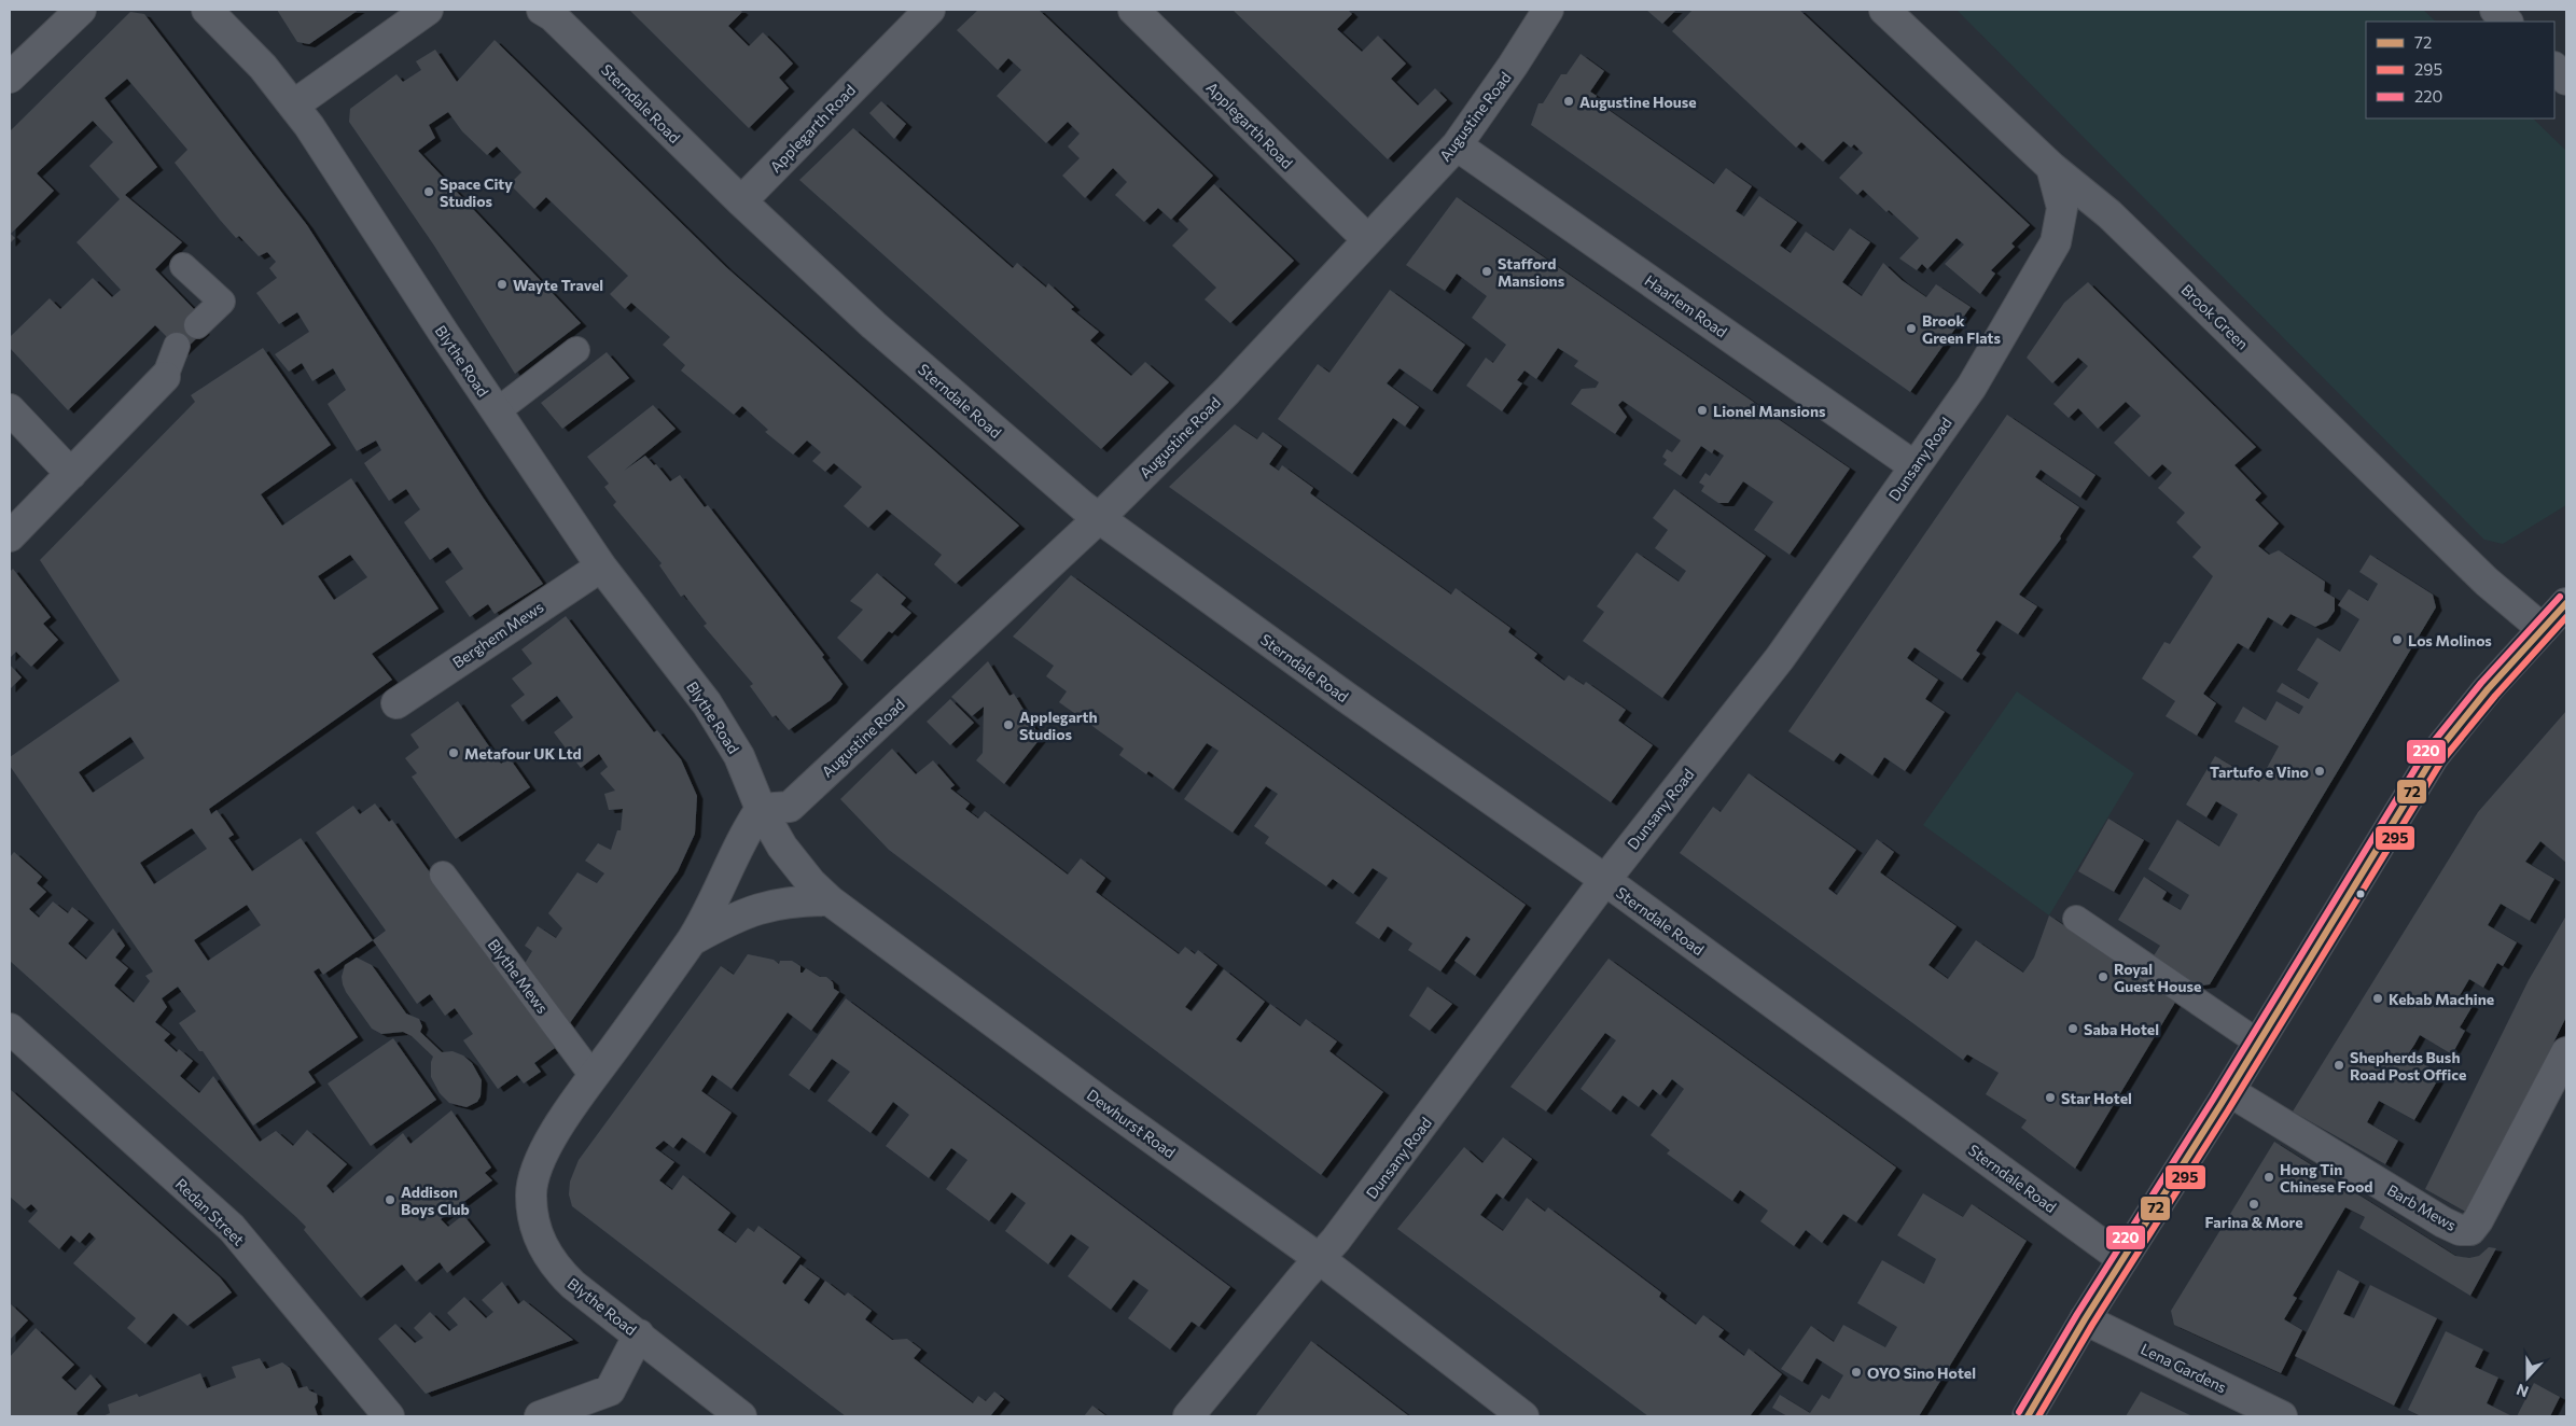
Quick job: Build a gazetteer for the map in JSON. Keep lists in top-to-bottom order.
{
  "streets": {
    "street": [
      "Sterndale Road",
      "Augustine Road",
      "Applegarth Road",
      "Haarlem Road",
      "Brook Green",
      "Blythe Road",
      "Dunsany Road",
      "Berghem Mews",
      "Dewhurst Road",
      "Barb Mews",
      "Redan Street",
      "Lena Gardens"
    ],
    "lane": ["Blythe Mews"]
  },
  "crossings": [
    ["Sterndale Road", "Augustine Road"],
    ["Sterndale Road", "Applegarth Road"],
    ["Sterndale Road", "Dunsany Road"],
    ["Augustine Road", "Applegarth Road"],
    ["Augustine Road", "Haarlem Road"],
    ["Augustine Road", "Blythe Road"],
    ["Augustine Road", "Dewhurst Road"],
    ["Haarlem Road", "Dunsany Road"],
    ["Brook Green", "Dunsany Road"],
    ["Blythe Road", "Berghem Mews"],
    ["Blythe Road", "Blythe Mews"],
    ["Blythe Road", "Dewhurst Road"],
    ["Dunsany Road", "Dewhurst Road"]
  ],
  "places": [
    "Augustine House",
    "Space City Studios",
    "Stafford Mansions",
    "Wayte Travel",
    "Brook Green Flats",
    "Lionel Mansions",
    "Los Molinos",
    "Applegarth Studios",
    "Metafour UK Ltd",
    "Tartufo e Vino",
    "Royal Guest House",
    "Kebab Machine",
    "Saba Hotel",
    "Shepherds Bush Road Post Office",
    "Star Hotel",
    "Hong Tin Chinese Food",
    "Addison Boys Club",
    "Farina & More",
    "OYO Sino Hotel"
  ],
  "lines": ["transit line 220", "transit line 72", "transit line 295"],
  "legend": ["72", "295", "220"],
  "north": "bottom"
}
